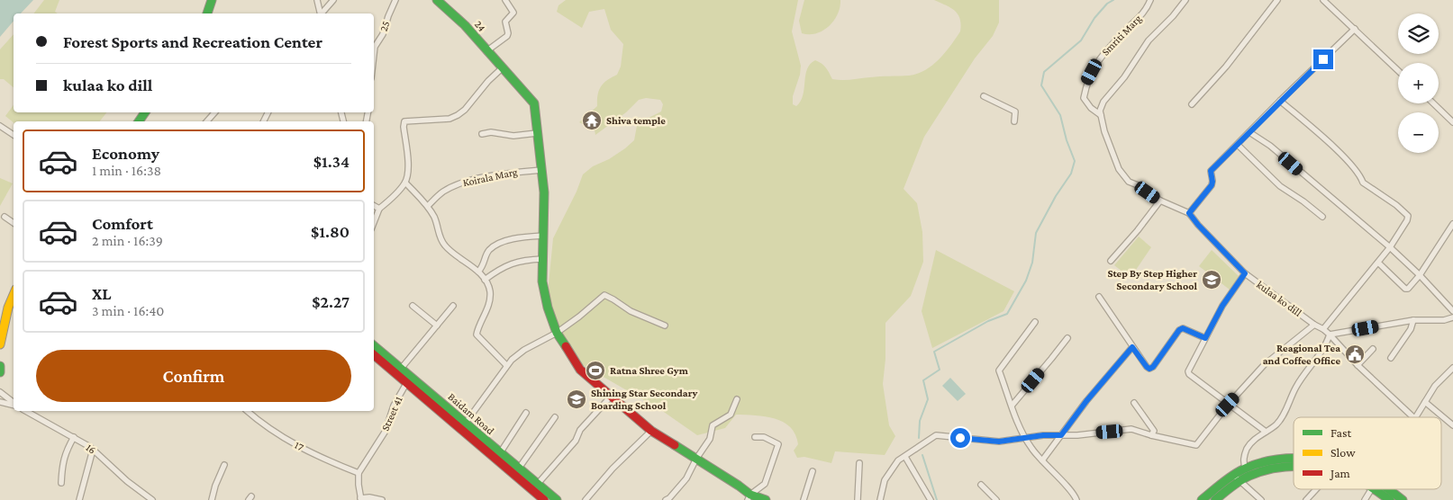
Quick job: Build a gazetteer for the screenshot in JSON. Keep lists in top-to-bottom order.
{
  "streets": {
    "main road": ["24", "Baidam Road"],
    "street": [
      "25",
      "Smriti Marg",
      "Koirala Marg",
      "kulaa ko dill",
      "Street 41",
      "17",
      "16"
    ]
  },
  "crossings": [
    ["24", "Koirala Marg"],
    ["Street 41", "Baidam Road"],
    ["Street 41", "17"]
  ],
  "places": {
    "temple": ["Shiva temple"],
    "school or university": ["Step By Step Higher Secondary School", "Shining Star Secondary Boarding School"],
    "public building": ["Reagional Tea and Coffee Office"],
    "sports": ["Ratna Shree Gym"]
  },
  "legend": ["Fast", "Slow", "Jam"],
  "page": {
    "map_buttons": ["+", "−"],
    "banner": ["Forest Sports and Recreation Center", "kulaa ko dill"],
    "list": [
      {
        "name": "Economy",
        "note": "1 min · 16:38",
        "value": "$1.34"
      },
      {
        "name": "Comfort",
        "note": "2 min · 16:39",
        "value": "$1.80"
      },
      {
        "name": "XL",
        "note": "3 min · 16:40",
        "value": "$2.27"
      }
    ],
    "buttons": "Confirm"
  }
}
